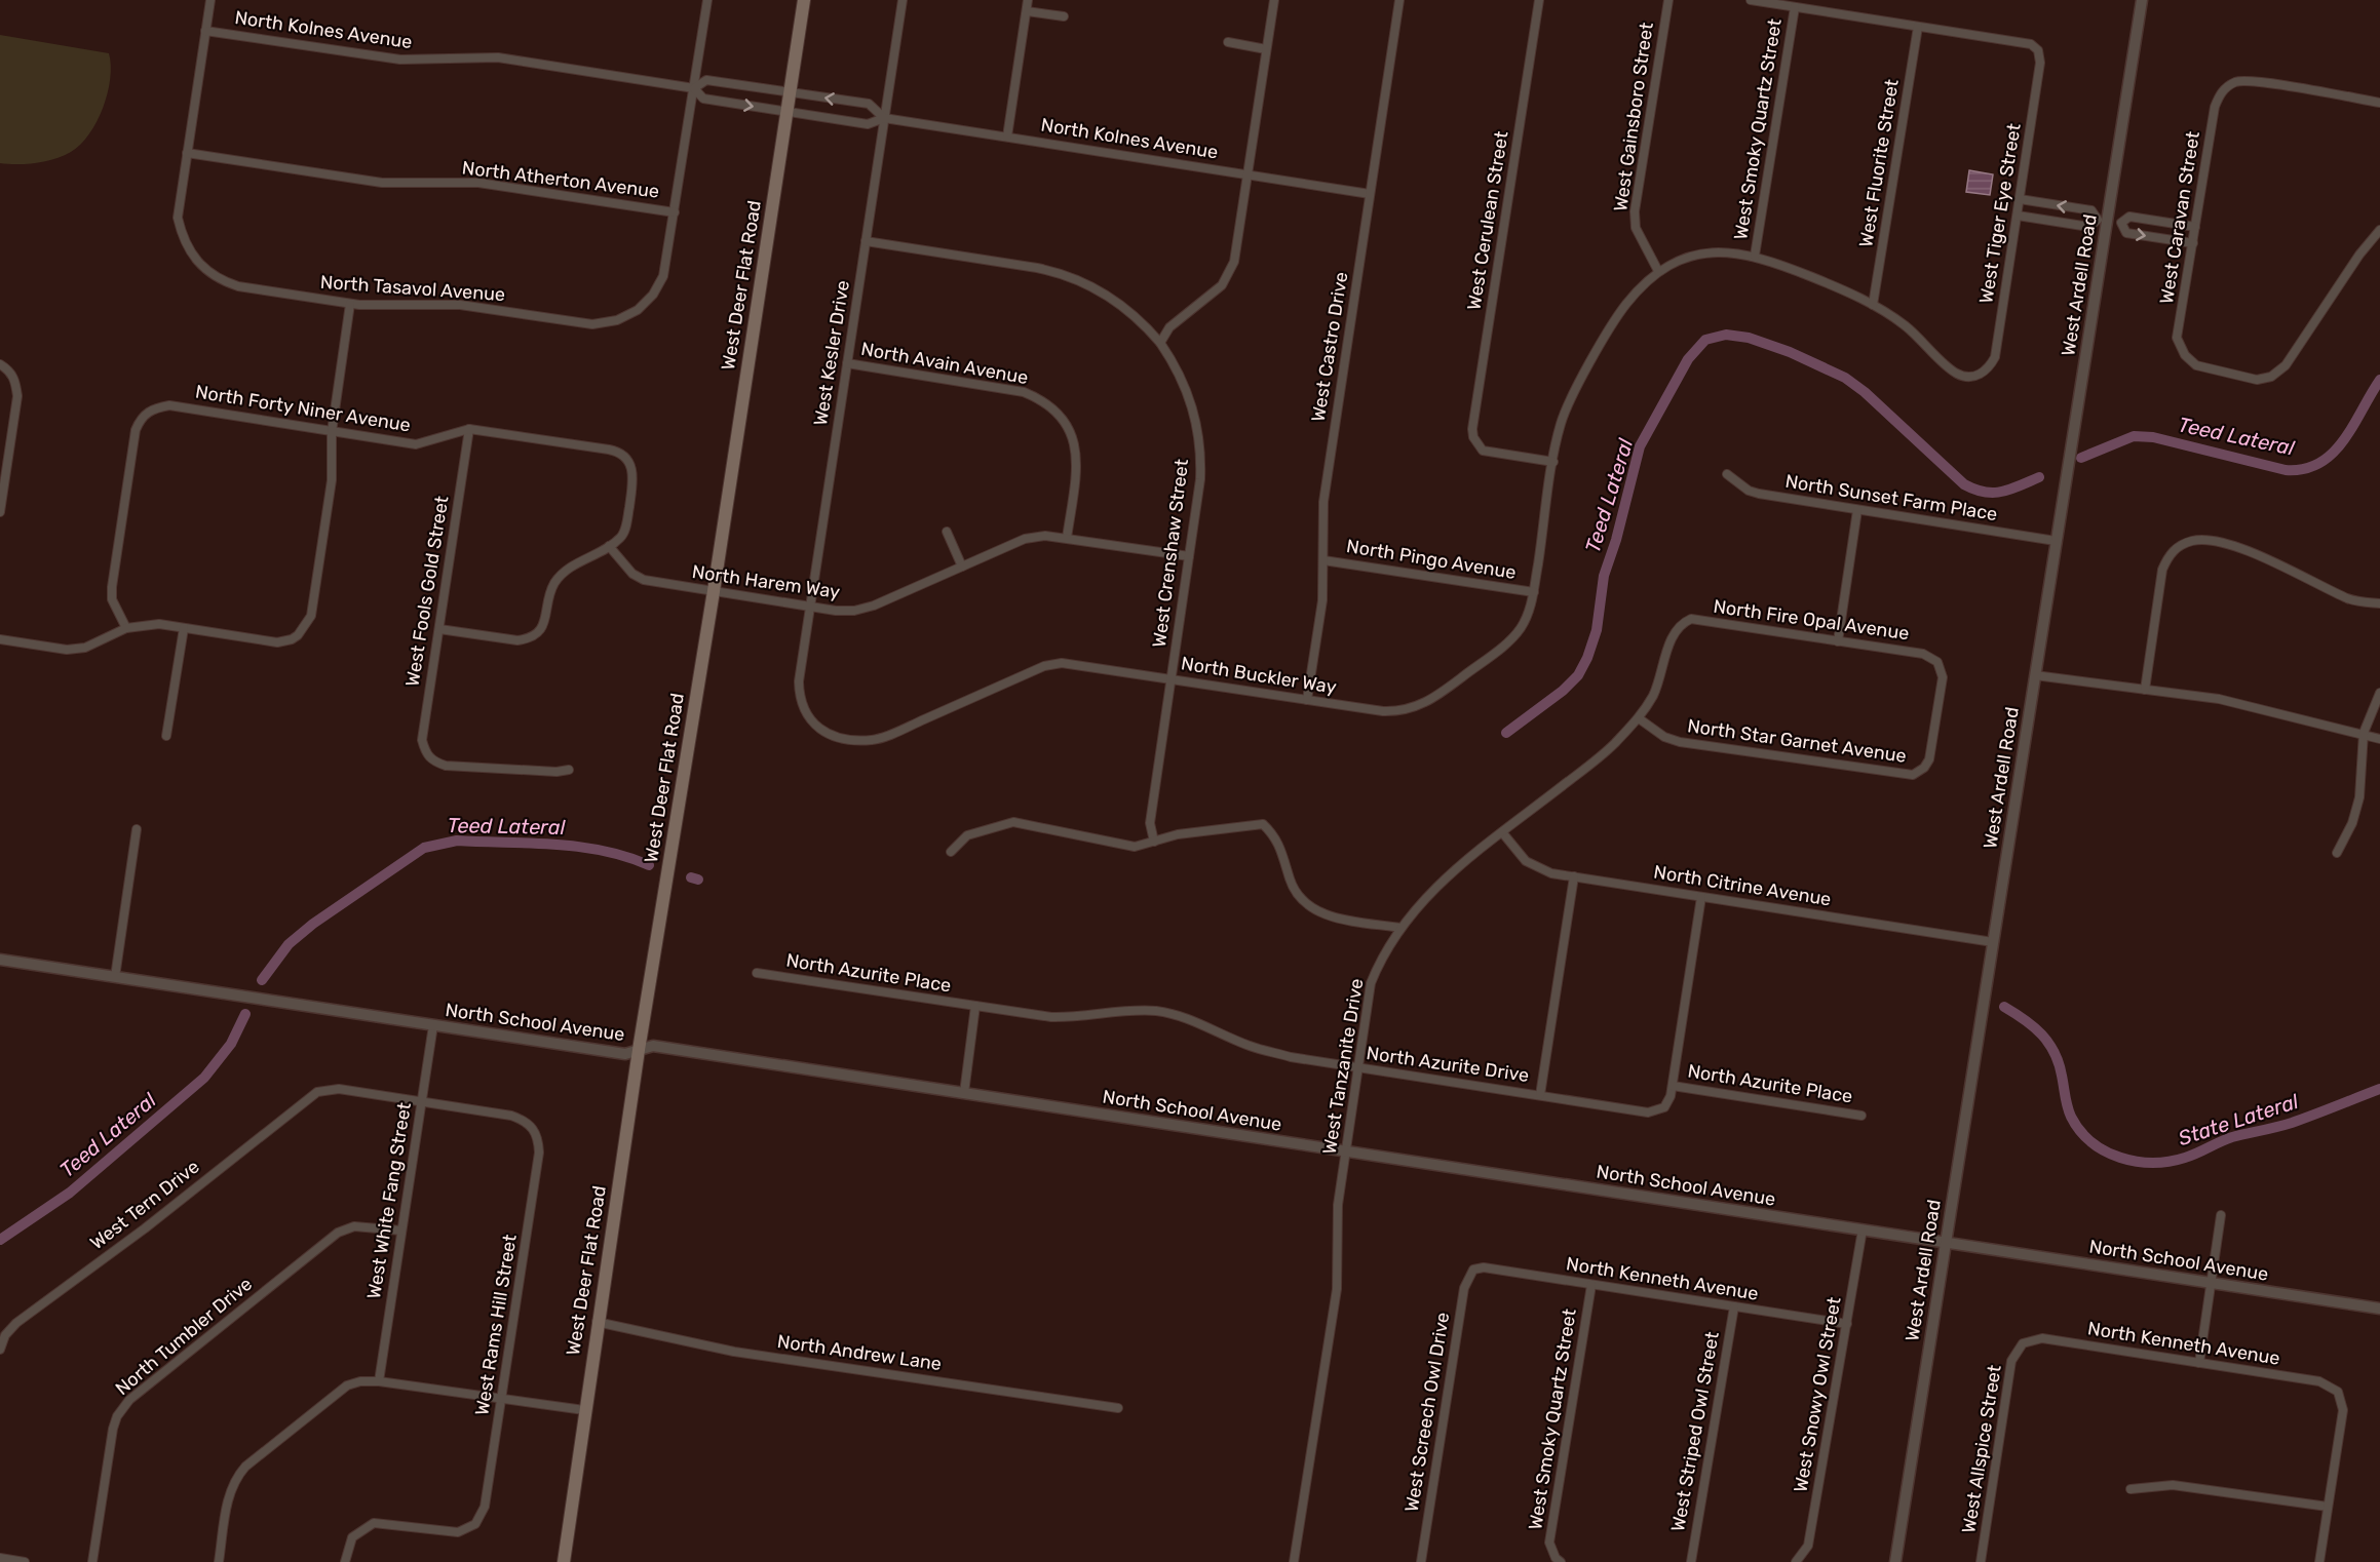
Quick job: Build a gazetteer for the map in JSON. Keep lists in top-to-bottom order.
{
  "streets": {
    "main road": ["West Deer Flat Road"],
    "street": [
      "North Kolnes Avenue",
      "West Gainsboro Street",
      "West Smoky Quartz Street",
      "West Fluorite Street",
      "North Atherton Avenue",
      "West Tiger Eye Street",
      "West Caravan Street",
      "West Cerulean Street",
      "West Ardell Road",
      "North Tasavol Avenue",
      "West Castro Drive",
      "West Kesler Drive",
      "North Avain Avenue",
      "North Forty Niner Avenue",
      "North Sunset Farm Place",
      "West Crenshaw Street",
      "North Pingo Avenue",
      "North Harem Way",
      "West Fools Gold Street",
      "North Fire Opal Avenue",
      "North Buckler Way",
      "North Star Garnet Avenue",
      "North Citrine Avenue",
      "North Azurite Place",
      "North School Avenue",
      "North Azurite Drive",
      "West Tanzanite Drive",
      "West White Fang Street",
      "West Tern Drive",
      "North Kenneth Avenue",
      "West Rams Hill Street",
      "North Tumbler Drive",
      "North Andrew Lane",
      "West Snowy Owl Street",
      "West Screech Owl Drive",
      "West Striped Owl Street",
      "West Allspice Street"
    ]
  },
  "crossings": [
    ["North Kolnes Avenue", "West Deer Flat Road"],
    ["North Kolnes Avenue", "West Castro Drive"],
    ["North Kolnes Avenue", "West Kesler Drive"],
    ["West Gainsboro Street", "North Buckler Way"],
    ["West Smoky Quartz Street", "North Buckler Way"],
    ["West Smoky Quartz Street", "North Kenneth Avenue"],
    ["West Fluorite Street", "West Tiger Eye Street"],
    ["West Fluorite Street", "North Buckler Way"],
    ["North Atherton Avenue", "North Tasavol Avenue"],
    ["West Tiger Eye Street", "North Buckler Way"],
    ["West Cerulean Street", "North Buckler Way"],
    ["West Deer Flat Road", "North Harem Way"],
    ["West Deer Flat Road", "North School Avenue"],
    ["West Deer Flat Road", "North Andrew Lane"],
    ["West Ardell Road", "North Sunset Farm Place"],
    ["West Ardell Road", "North Citrine Avenue"],
    ["West Ardell Road", "North School Avenue"],
    ["West Castro Drive", "North Pingo Avenue"],
    ["West Castro Drive", "North Buckler Way"],
    ["West Kesler Drive", "North Avain Avenue"],
    ["West Kesler Drive", "West Crenshaw Street"],
    ["West Kesler Drive", "North Harem Way"],
    ["West Kesler Drive", "North Buckler Way"],
    ["North Avain Avenue", "North Harem Way"],
    ["North Forty Niner Avenue", "North Harem Way"],
    ["North Forty Niner Avenue", "West Fools Gold Street"],
    ["West Crenshaw Street", "North Harem Way"],
    ["West Crenshaw Street", "North Buckler Way"],
    ["North Pingo Avenue", "North Buckler Way"],
    ["North Fire Opal Avenue", "North Star Garnet Avenue"],
    ["North Fire Opal Avenue", "West Tanzanite Drive"],
    ["North Star Garnet Avenue", "West Tanzanite Drive"],
    ["North Citrine Avenue", "West Tanzanite Drive"],
    ["North Azurite Place", "North Azurite Drive"],
    ["North School Avenue", "West Tanzanite Drive"],
    ["North School Avenue", "West White Fang Street"],
    ["North School Avenue", "West Snowy Owl Street"],
    ["North Azurite Drive", "West Tanzanite Drive"],
    ["West White Fang Street", "West Tern Drive"],
    ["West White Fang Street", "West Rams Hill Street"],
    ["West White Fang Street", "North Tumbler Drive"],
    ["West Tern Drive", "West Rams Hill Street"],
    ["North Kenneth Avenue", "West Snowy Owl Street"],
    ["North Kenneth Avenue", "West Screech Owl Drive"],
    ["North Kenneth Avenue", "West Striped Owl Street"],
    ["North Kenneth Avenue", "West Allspice Street"]
  ],
  "water": ["Teed Lateral", "State Lateral"]
}
